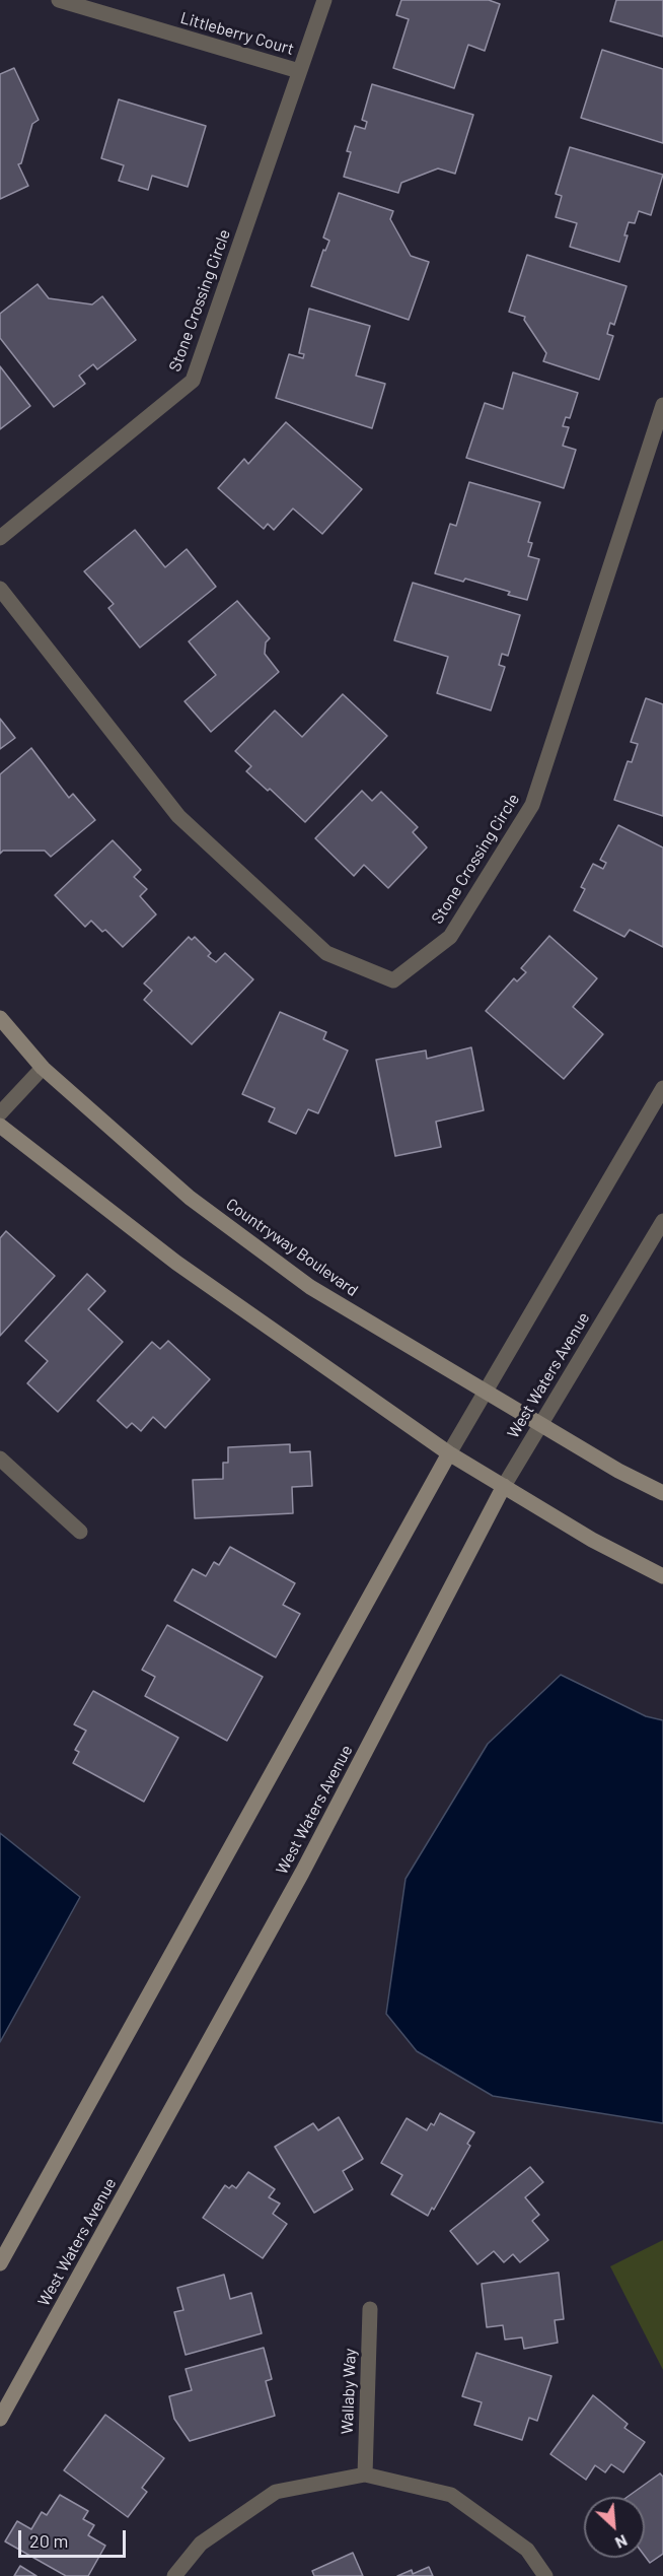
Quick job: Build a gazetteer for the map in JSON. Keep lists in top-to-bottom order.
{
  "streets": {
    "street": [
      "Littleberry Court",
      "Stone Crossing Circle",
      "Countryway Boulevard",
      "West Waters Avenue",
      "Wallaby Way"
    ]
  },
  "crossings": [
    ["Littleberry Court", "Stone Crossing Circle"],
    ["Countryway Boulevard", "West Waters Avenue"]
  ],
  "scale_bar": "20 m",
  "north": "bottom right"
}
